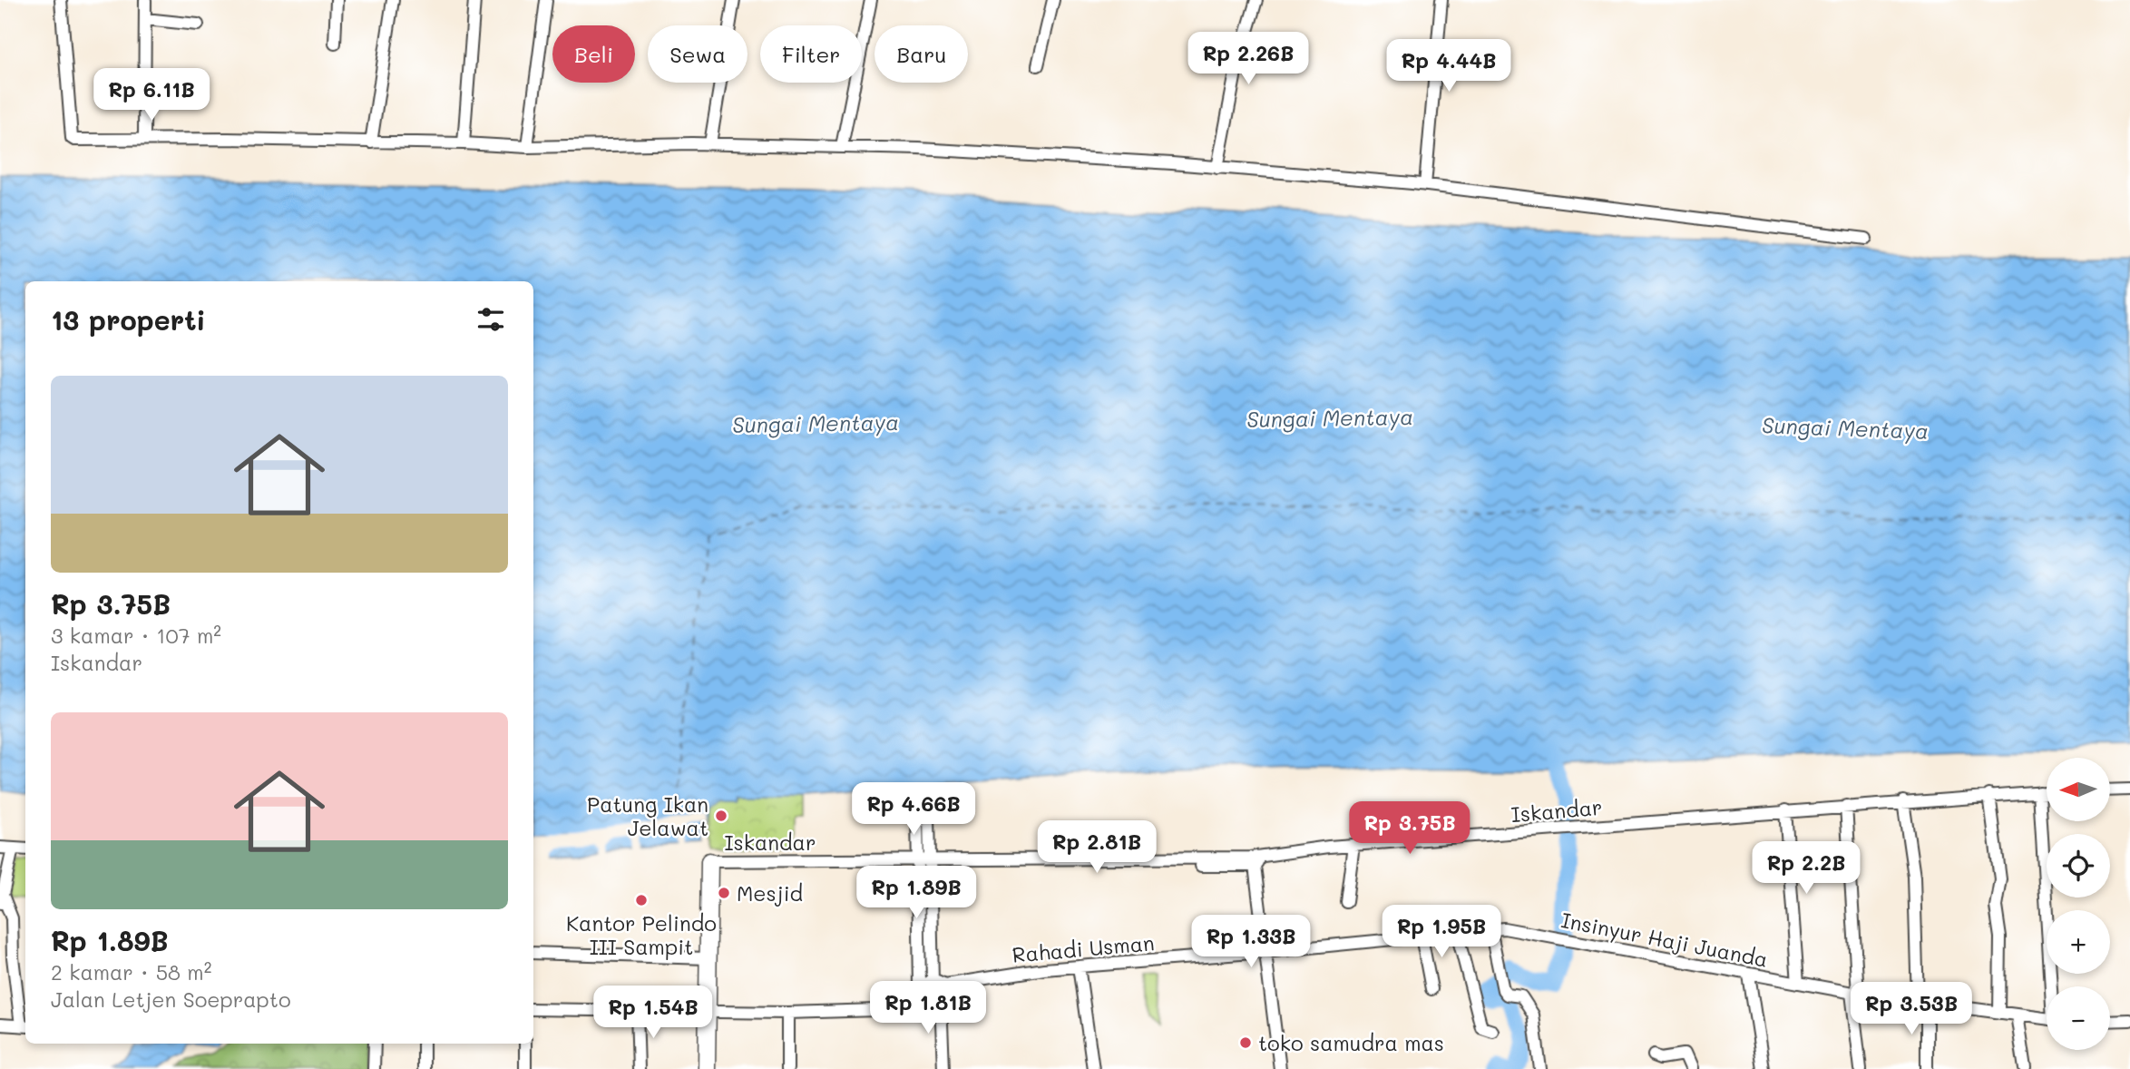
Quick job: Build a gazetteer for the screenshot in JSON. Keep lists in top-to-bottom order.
{
  "streets": {
    "street": ["Iskandar", "Insinyur Haji Juanda", "Rahadi Usman"]
  },
  "crossings": [
    ["Insinyur Haji Juanda", "Rahadi Usman"]
  ],
  "water": ["Sungai Mentaya"],
  "places": [
    "Patung Ikan Jelawat",
    "Mesjid",
    "Kantor Pelindo III Sampit",
    "toko samudra mas"
  ],
  "north": "left",
  "page": {
    "chip": [
      "Beli",
      "Sewa",
      "Filter",
      "Baru"
    ],
    "price": [
      "Rp 2.26B",
      "Rp 4.44B",
      "Rp 6.11B",
      "Rp 4.66B",
      "Rp 3.75B",
      "Rp 2.81B",
      "Rp 2.2B",
      "Rp 1.89B",
      "Rp 1.95B",
      "Rp 1.33B",
      "Rp 1.81B",
      "Rp 3.53B",
      "Rp 1.54B"
    ],
    "heading": "13 properti",
    "list": [
      {
        "name": "Rp 3.75B",
        "note": "3 kamar · 107 m² · Iskandar"
      },
      {
        "name": "Rp 1.89B",
        "note": "2 kamar · 58 m² · Jalan Letjen Soeprapto"
      }
    ],
    "map_buttons": ["+", "−"]
  }
}
